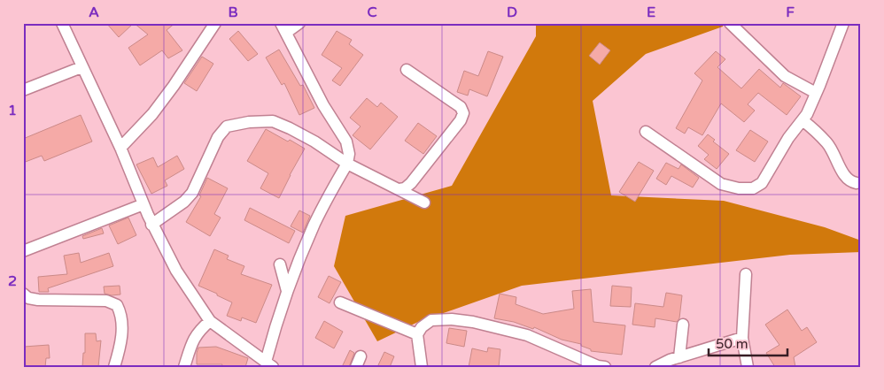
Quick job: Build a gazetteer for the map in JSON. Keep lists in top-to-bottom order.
{
  "scale_bar": "50 m",
  "grid": {
    "columns": [
      "A",
      "B",
      "C",
      "D",
      "E",
      "F"
    ],
    "rows": ["1", "2"]
  }
}
